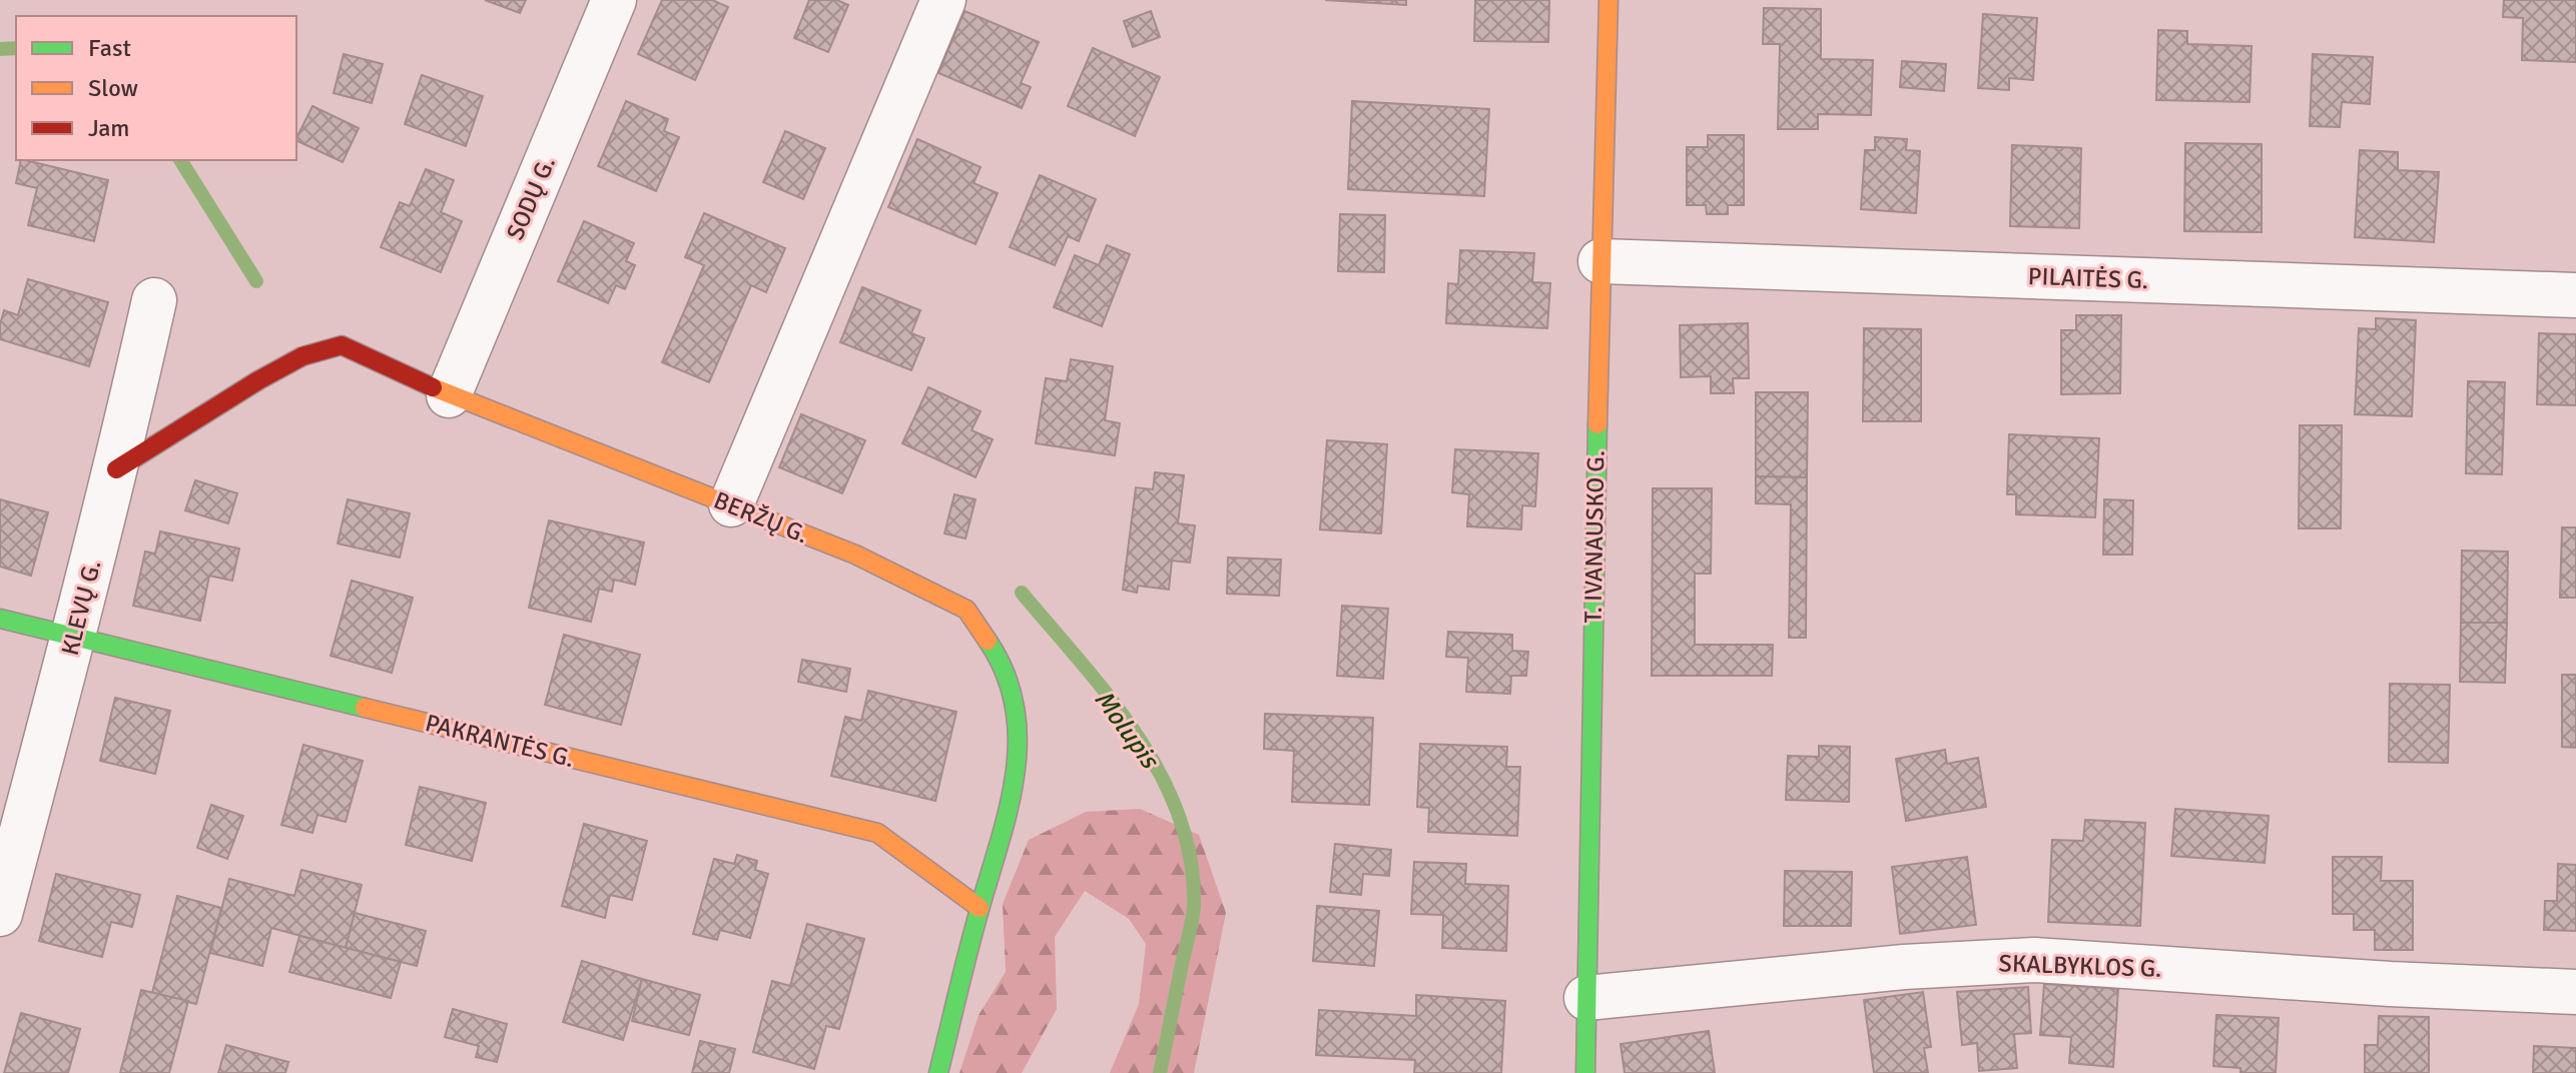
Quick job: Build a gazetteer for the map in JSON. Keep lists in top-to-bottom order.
{
  "streets": {
    "street": [
      "SODŲ G.",
      "PILAITĖS G.",
      "BERŽŲ G.",
      "T. IVANAUSKO G.",
      "KLEVŲ G.",
      "PAKRANTĖS G.",
      "SKALBYKLOS G."
    ]
  },
  "crossings": [
    ["SODŲ G.", "BERŽŲ G."],
    ["PILAITĖS G.", "T. IVANAUSKO G."],
    ["BERŽŲ G.", "KLEVŲ G."],
    ["BERŽŲ G.", "PAKRANTĖS G."],
    ["T. IVANAUSKO G.", "SKALBYKLOS G."],
    ["KLEVŲ G.", "PAKRANTĖS G."]
  ],
  "water": ["Molupis"],
  "legend": ["Fast", "Slow", "Jam"]
}
